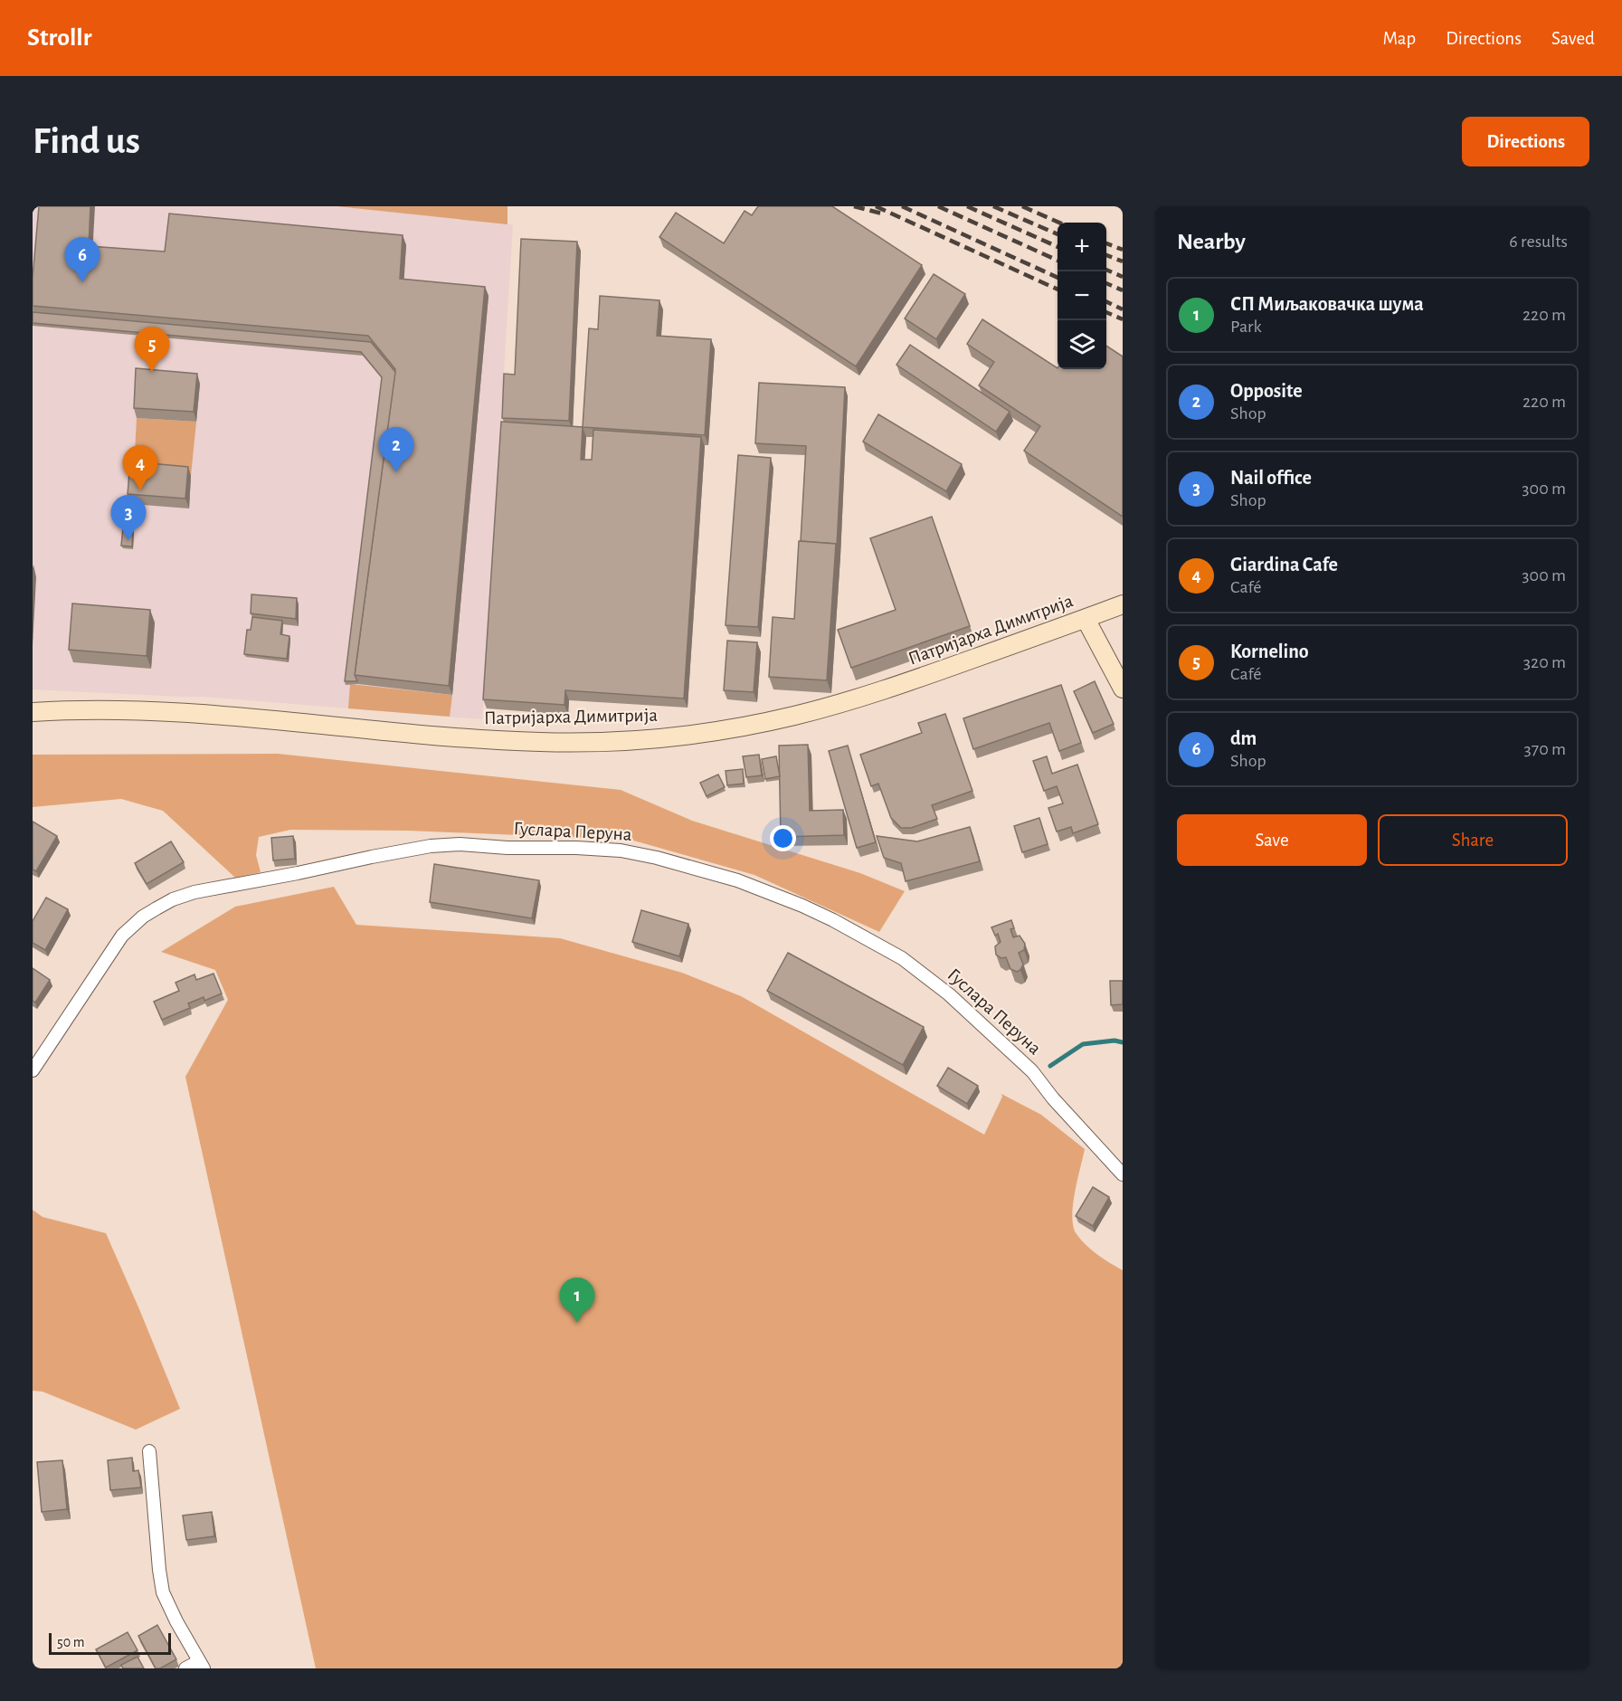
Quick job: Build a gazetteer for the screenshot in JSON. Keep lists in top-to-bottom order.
{
  "streets": {
    "main road": ["Патријарха Димитрија"],
    "street": ["Гуслара Перуна"]
  },
  "scale_bar": "50 m",
  "page": {
    "header": "Strollr",
    "nav": ["Map", "Directions", "Saved"],
    "buttons": [
      "Directions",
      ["Save", "Share"]
    ],
    "title": "Find us",
    "heading": ["Nearby", "6 results"],
    "map_buttons": ["+", "−"],
    "pins": [
      "6",
      "5",
      "2",
      "4",
      "3",
      "1"
    ],
    "list": [
      {
        "mark": "1",
        "name": "СП Миљаковачка шума",
        "note": "Park",
        "value": "220 m"
      },
      {
        "mark": "2",
        "name": "Opposite",
        "note": "Shop",
        "value": "220 m"
      },
      {
        "mark": "3",
        "name": "Nail office",
        "note": "Shop",
        "value": "300 m"
      },
      {
        "mark": "4",
        "name": "Giardina Cafe",
        "note": "Café",
        "value": "300 m"
      },
      {
        "mark": "5",
        "name": "Kornelino",
        "note": "Café",
        "value": "320 m"
      },
      {
        "mark": "6",
        "name": "dm",
        "note": "Shop",
        "value": "370 m"
      }
    ],
    "scale": "50 m"
  }
}
